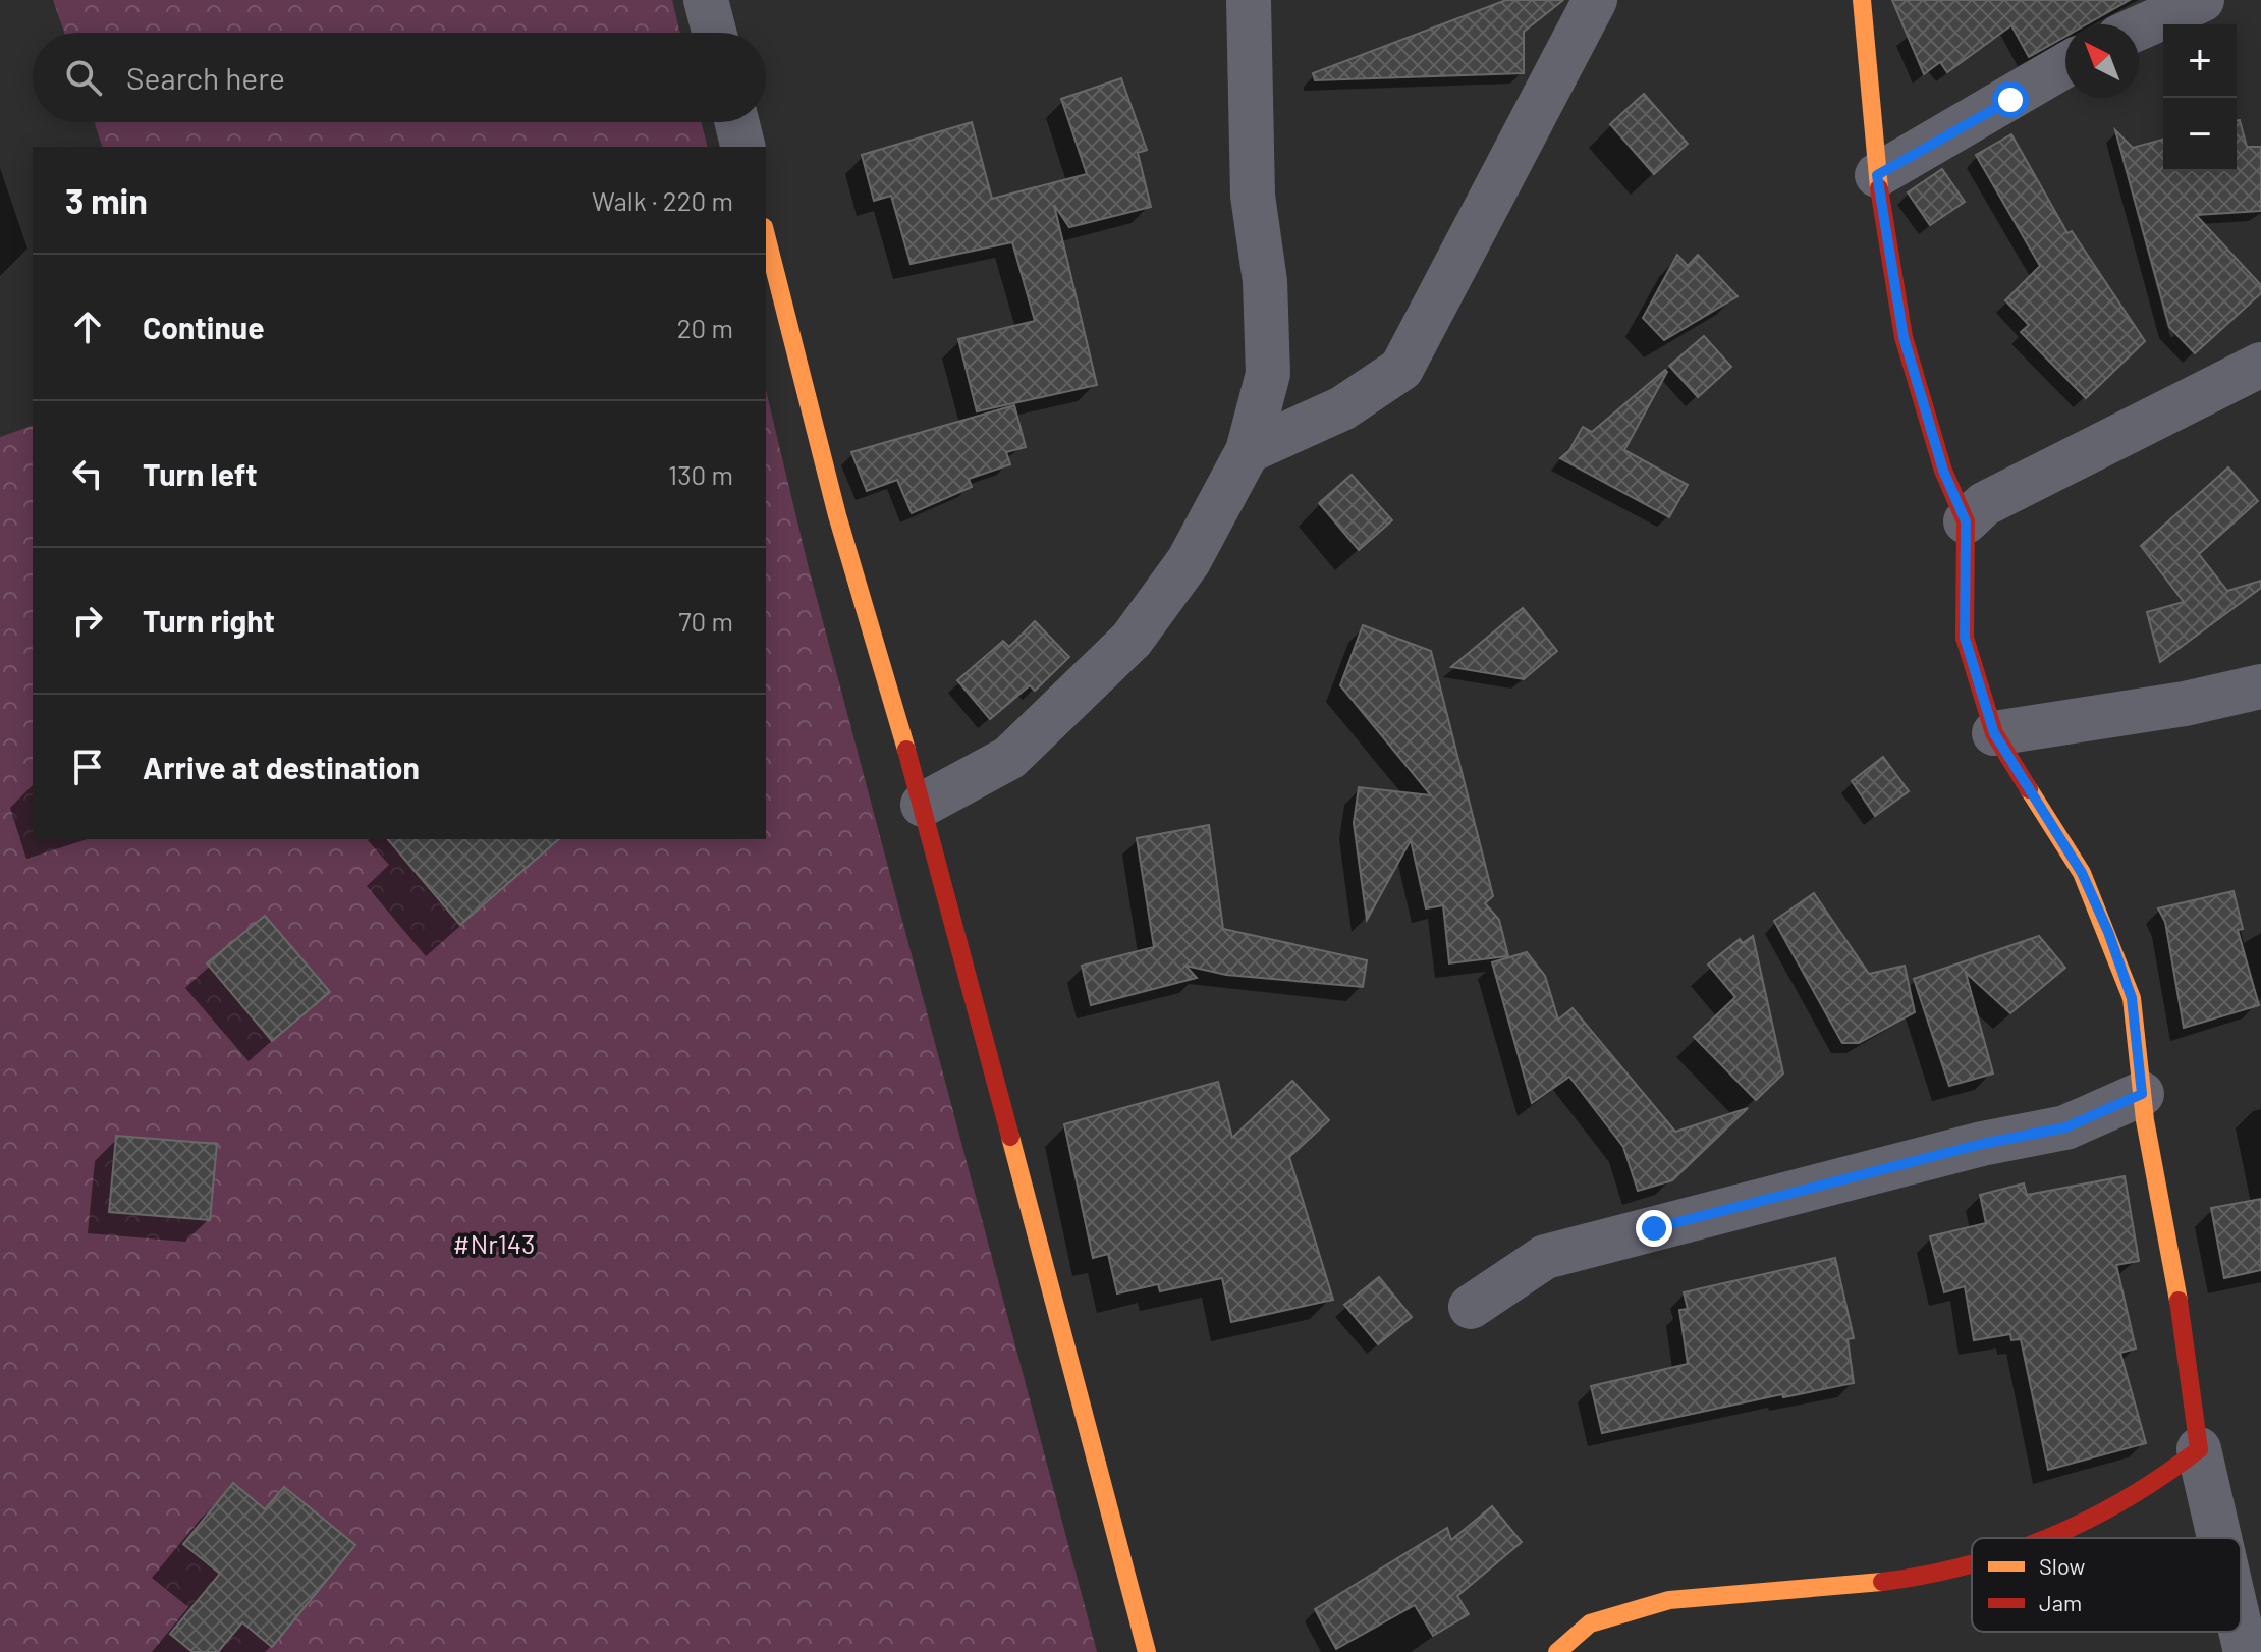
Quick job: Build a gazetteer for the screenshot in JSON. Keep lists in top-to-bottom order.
{
  "parks": ["#Nr143"],
  "legend": ["Slow", "Jam"],
  "north": "top left",
  "page": {
    "map_buttons": ["+", "−"],
    "search": "Search here",
    "heading": ["3 min", "Walk · 220 m"],
    "list": [
      ["Continue", "20 m"],
      ["Turn left", "130 m"],
      ["Turn right", "70 m"],
      "Arrive at destination"
    ]
  }
}
